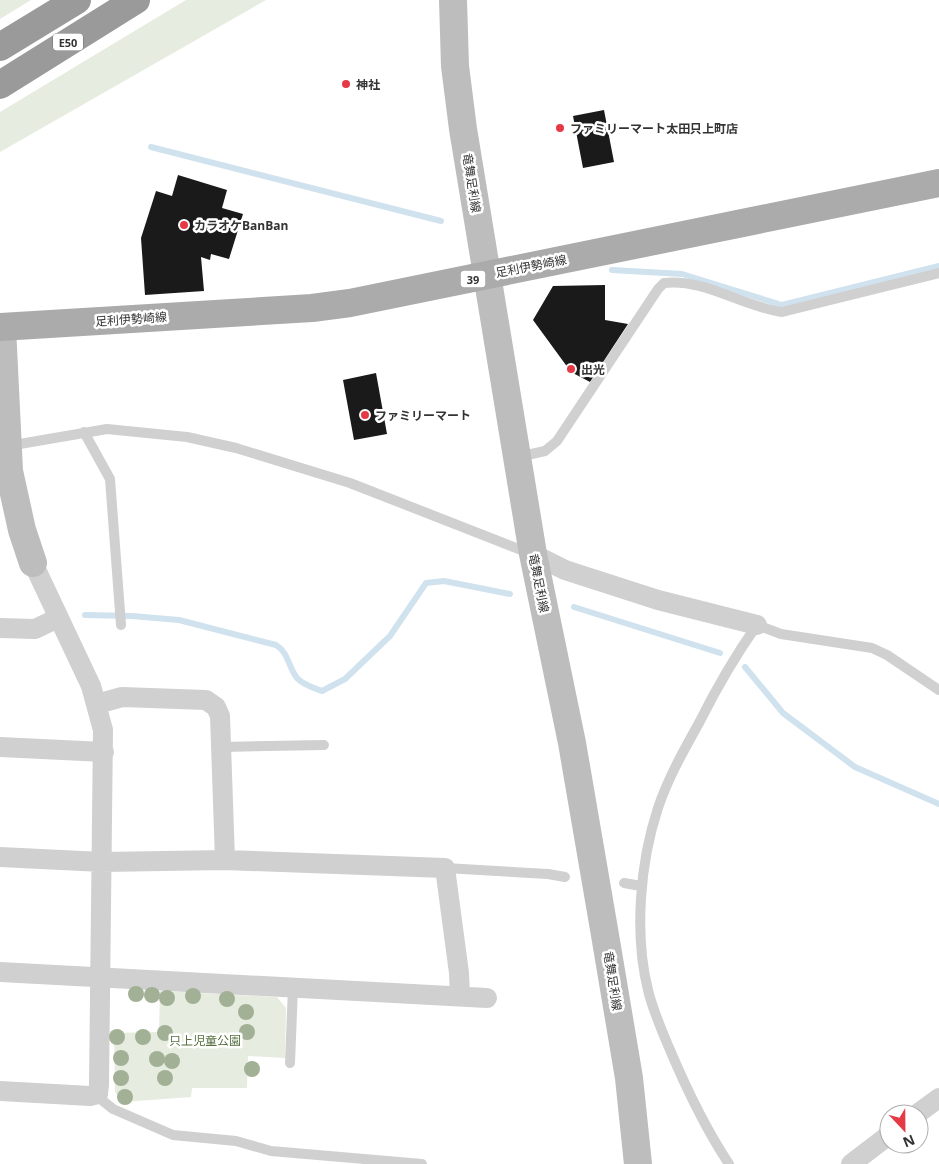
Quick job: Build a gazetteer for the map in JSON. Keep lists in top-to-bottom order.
{
  "streets": {
    "highway": ["E50"],
    "main road": ["竜舞足利線", "足利伊勢崎線", "39"]
  },
  "crossings": [
    ["竜舞足利線", "足利伊勢崎線"]
  ],
  "parks": ["只上児童公園"],
  "places": [
    "神社",
    "ファミリーマート太田只上町店",
    "カラオケBanBan",
    "出光",
    "ファミリーマート"
  ],
  "north": "bottom"
}
